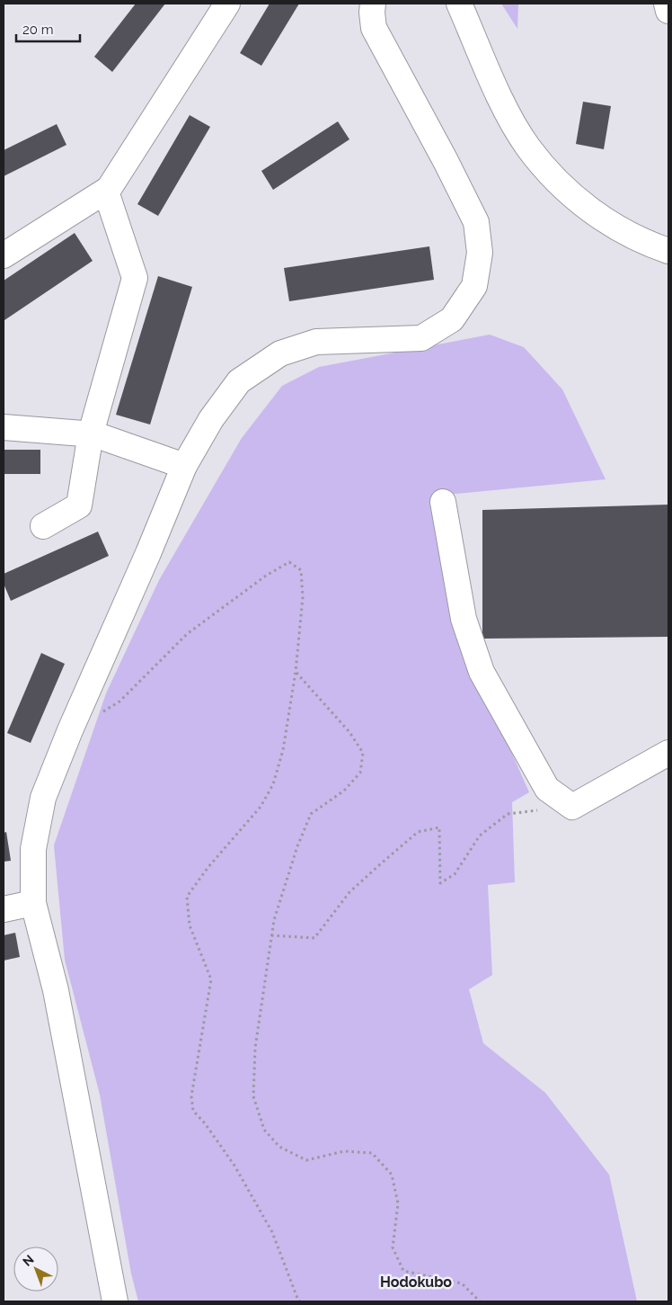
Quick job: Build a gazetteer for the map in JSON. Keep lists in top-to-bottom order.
{
  "districts": ["Hodokubo"],
  "scale_bar": "20 m",
  "north": "top left"
}
